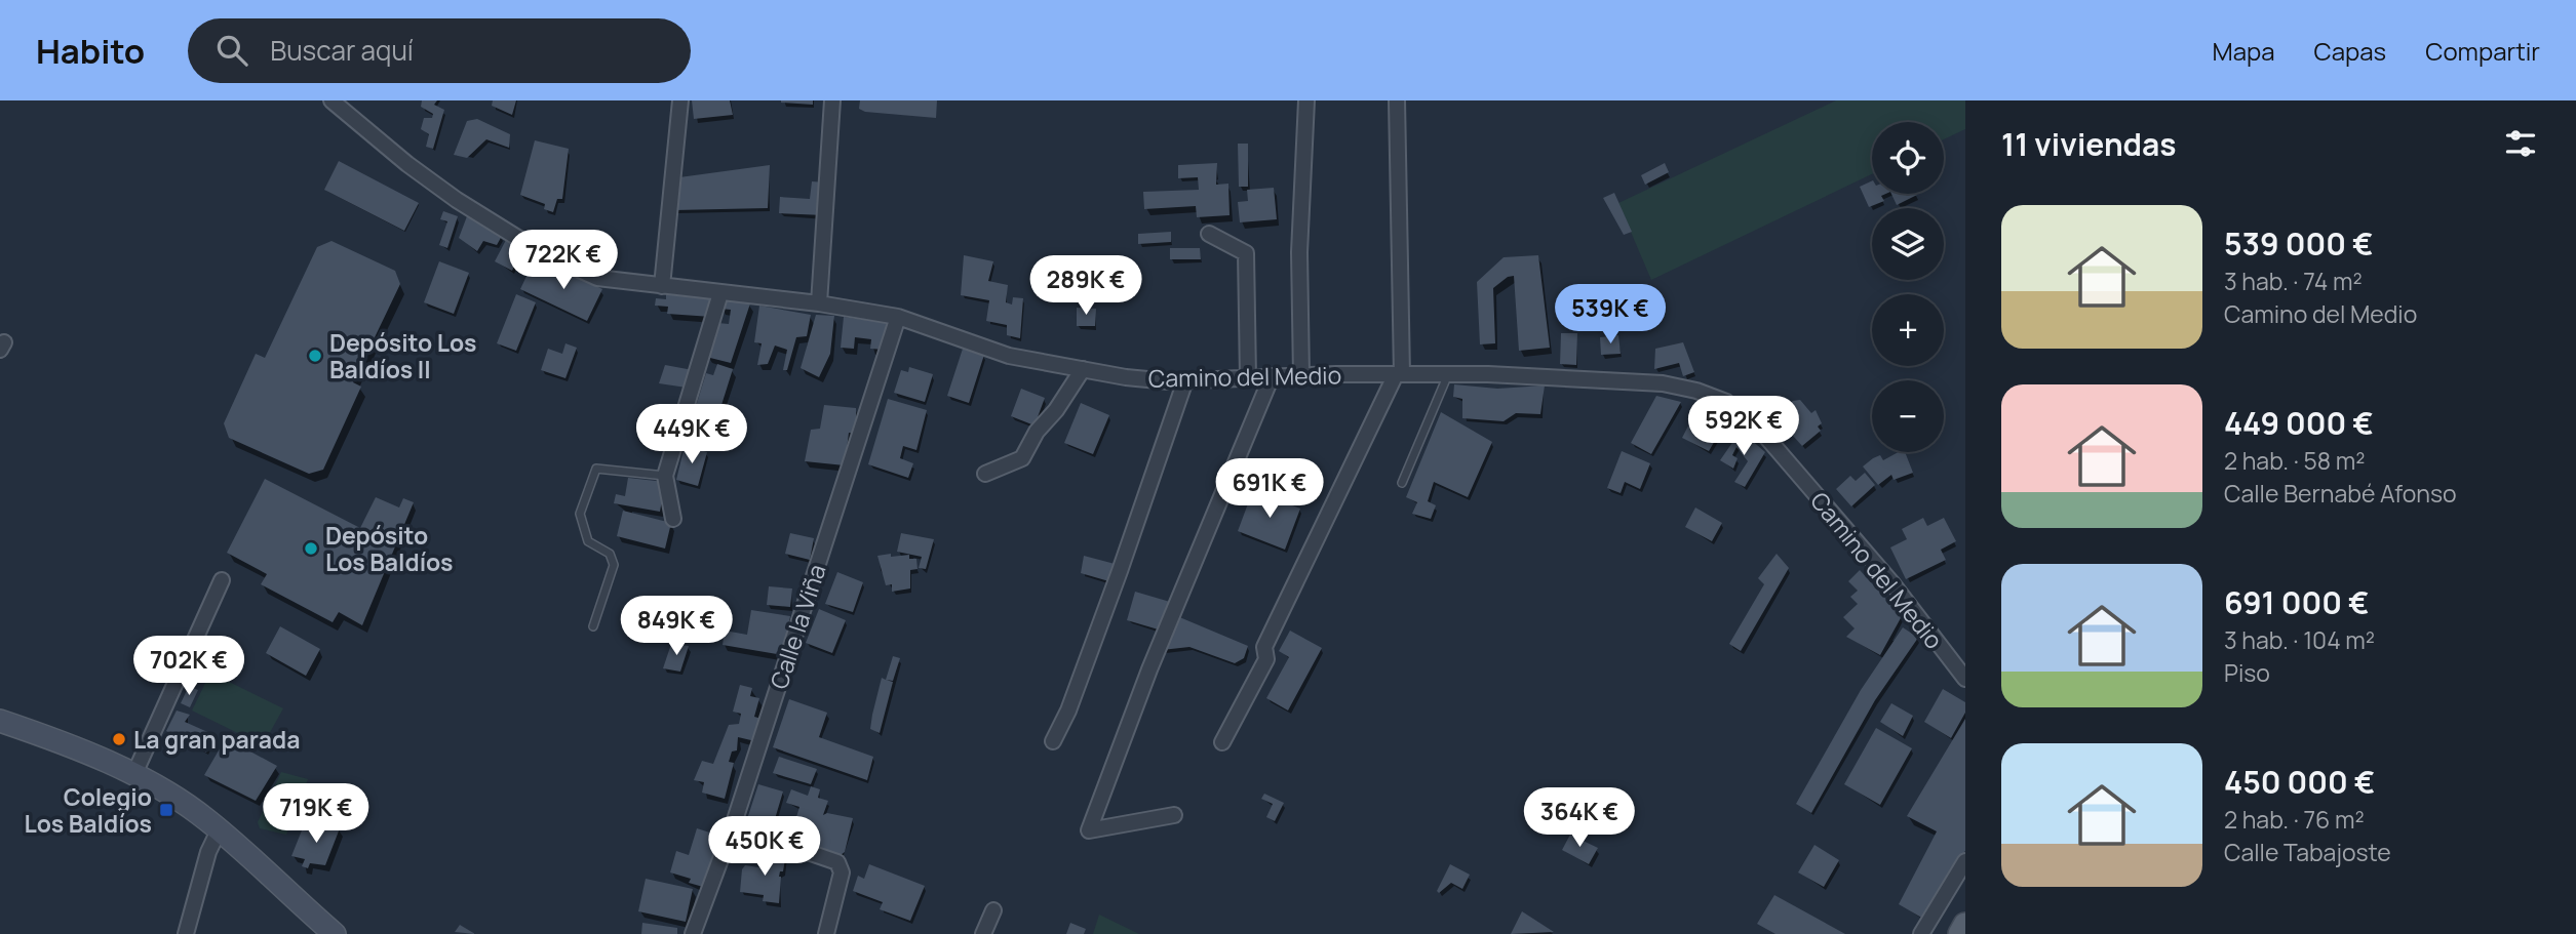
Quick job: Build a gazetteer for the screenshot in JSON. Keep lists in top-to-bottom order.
{
  "streets": {
    "street": ["Camino del Medio", "Calle la Viña"]
  },
  "crossings": [
    ["Camino del Medio", "Calle la Viña"]
  ],
  "places": {
    "other": ["Depósito Los Baldíos II", "Depósito Los Baldíos", "La gran parada"],
    "transit": ["Colegio Los Baldíos"]
  },
  "page": {
    "header": "Habito",
    "search": "Buscar aquí",
    "nav": ["Mapa", "Capas", "Compartir"],
    "heading": "11 viviendas",
    "map_buttons": ["+", "−"],
    "list": [
      {
        "name": "539 000 €",
        "note": "3 hab. · 74 m² · Camino del Medio"
      },
      {
        "name": "449 000 €",
        "note": "2 hab. · 58 m² · Calle Bernabé Afonso"
      },
      {
        "name": "691 000 €",
        "note": "3 hab. · 104 m² · Piso"
      },
      {
        "name": "450 000 €",
        "note": "2 hab. · 76 m² · Calle Tabajoste"
      }
    ],
    "price": [
      "722K €",
      "289K €",
      "539K €",
      "592K €",
      "449K €",
      "691K €",
      "849K €",
      "702K €",
      "719K €",
      "364K €",
      "450K €"
    ]
  }
}
